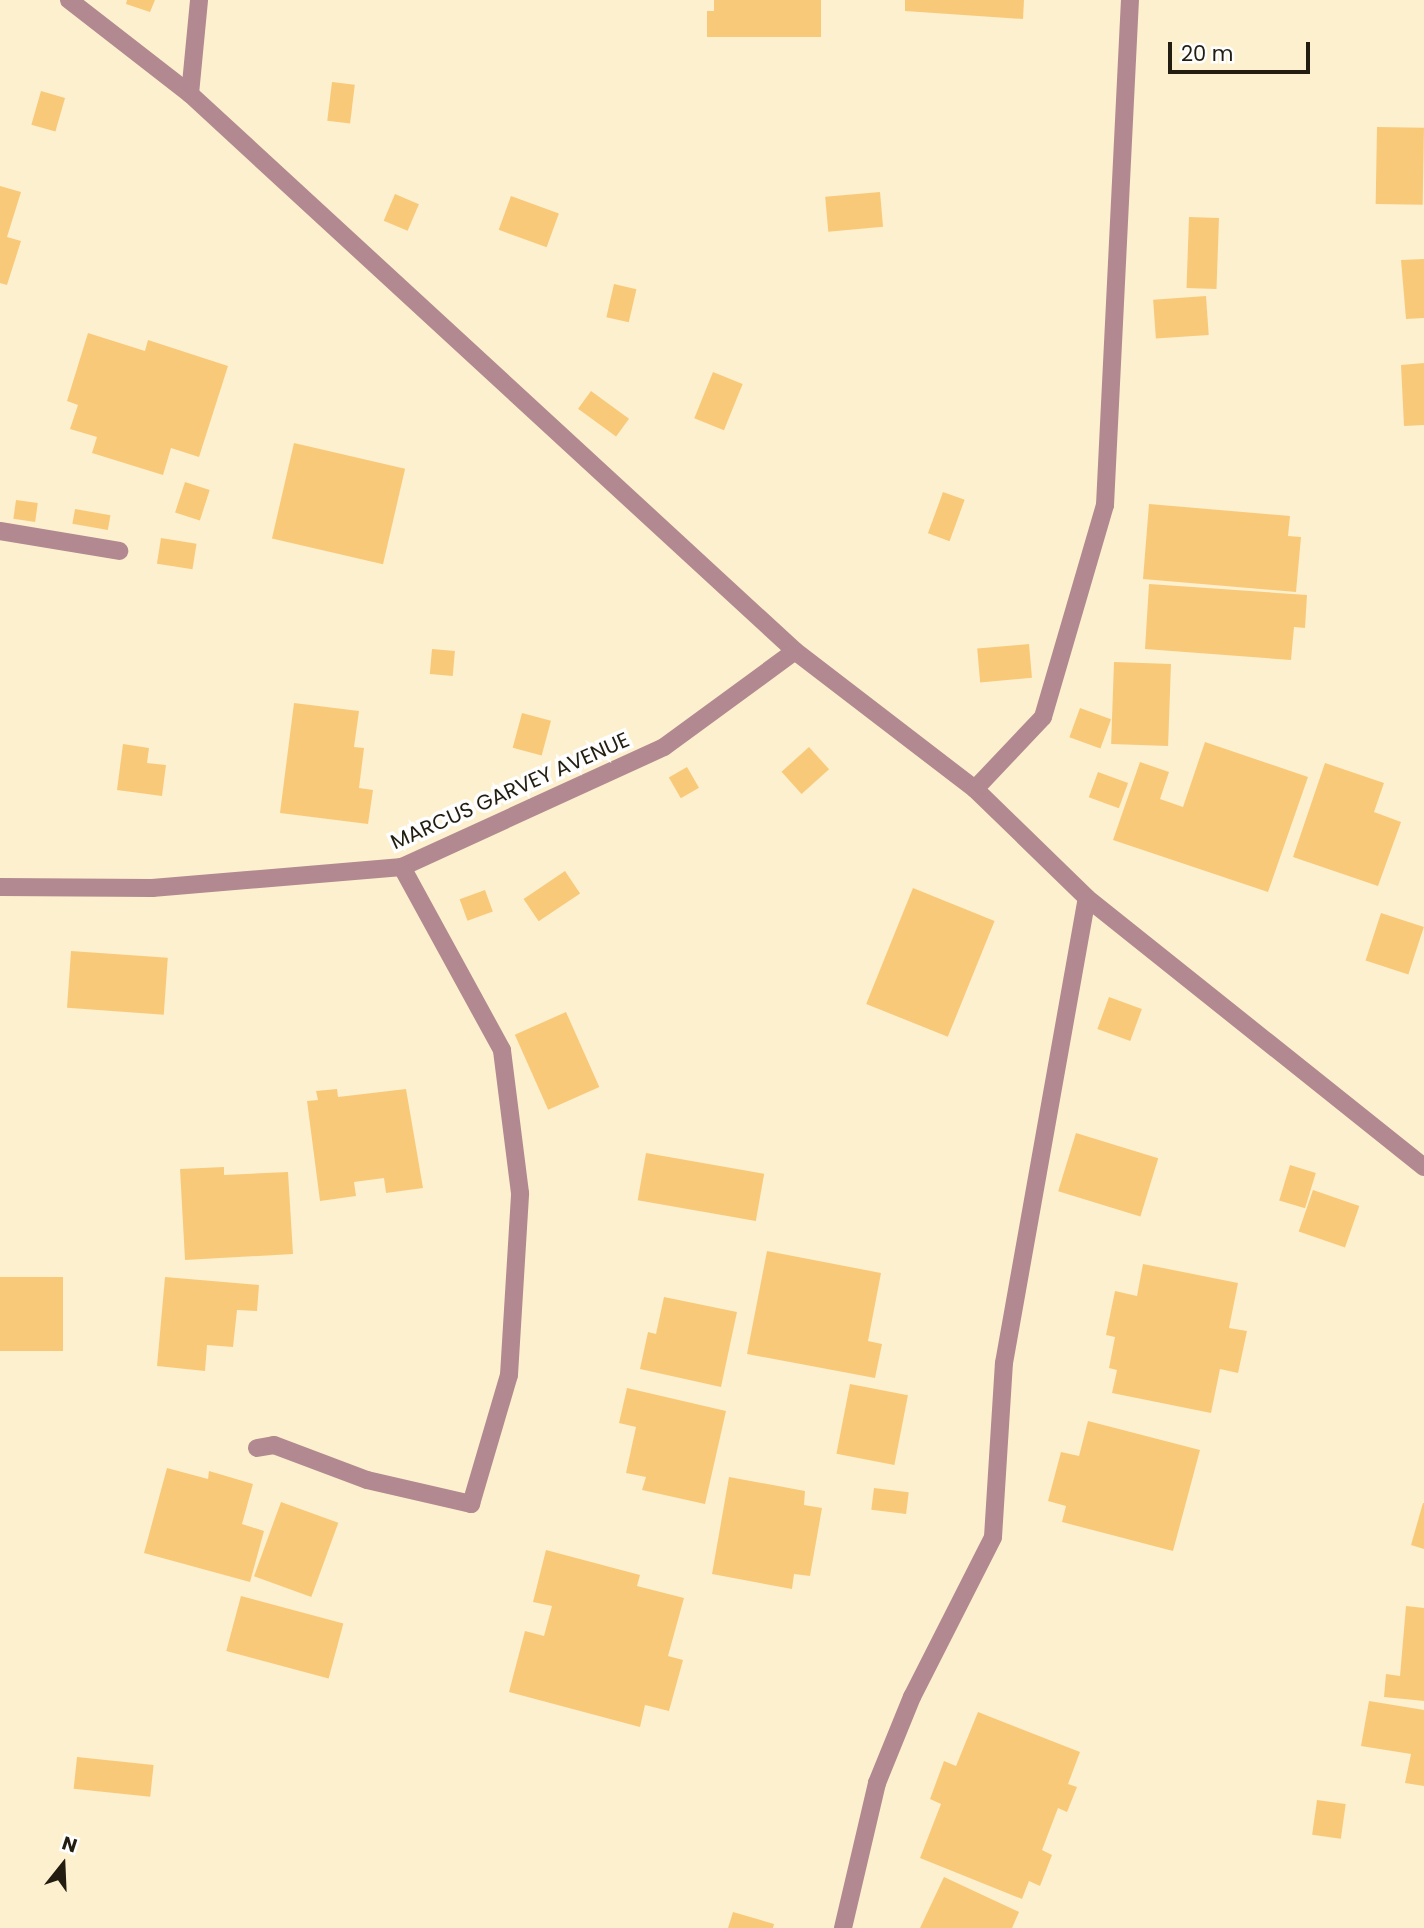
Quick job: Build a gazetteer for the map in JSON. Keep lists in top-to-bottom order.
{
  "streets": {
    "street": ["MARCUS GARVEY AVENUE"]
  },
  "scale_bar": "20 m",
  "north": "top"
}
